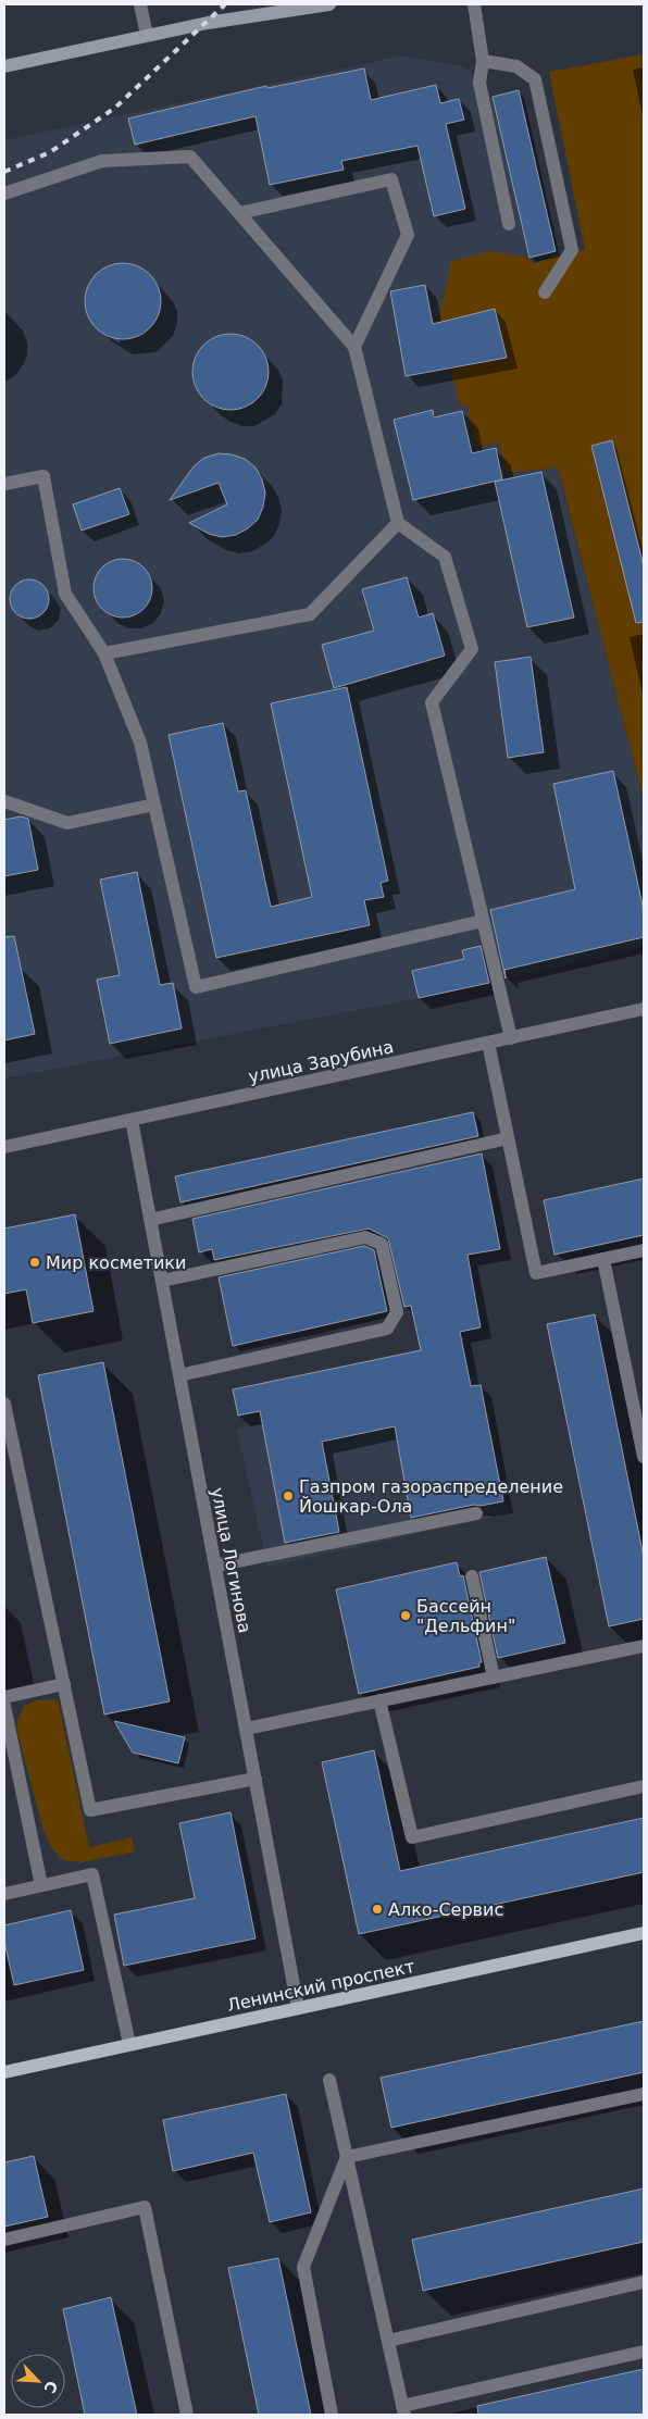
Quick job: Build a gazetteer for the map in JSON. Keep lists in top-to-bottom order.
{
  "streets": {
    "main road": ["Ленинский проспект"],
    "street": ["улица Зарубина", "улица Логинова"]
  },
  "crossings": [
    ["улица Зарубина", "улица Логинова"],
    ["улица Логинова", "Ленинский проспект"]
  ],
  "places": [
    "Мир косметики",
    "Газпром газораспределение Йошкар-Ола",
    "Бассейн \"Дельфин\"",
    "Алко-Сервис"
  ],
  "north": "bottom right"
}
